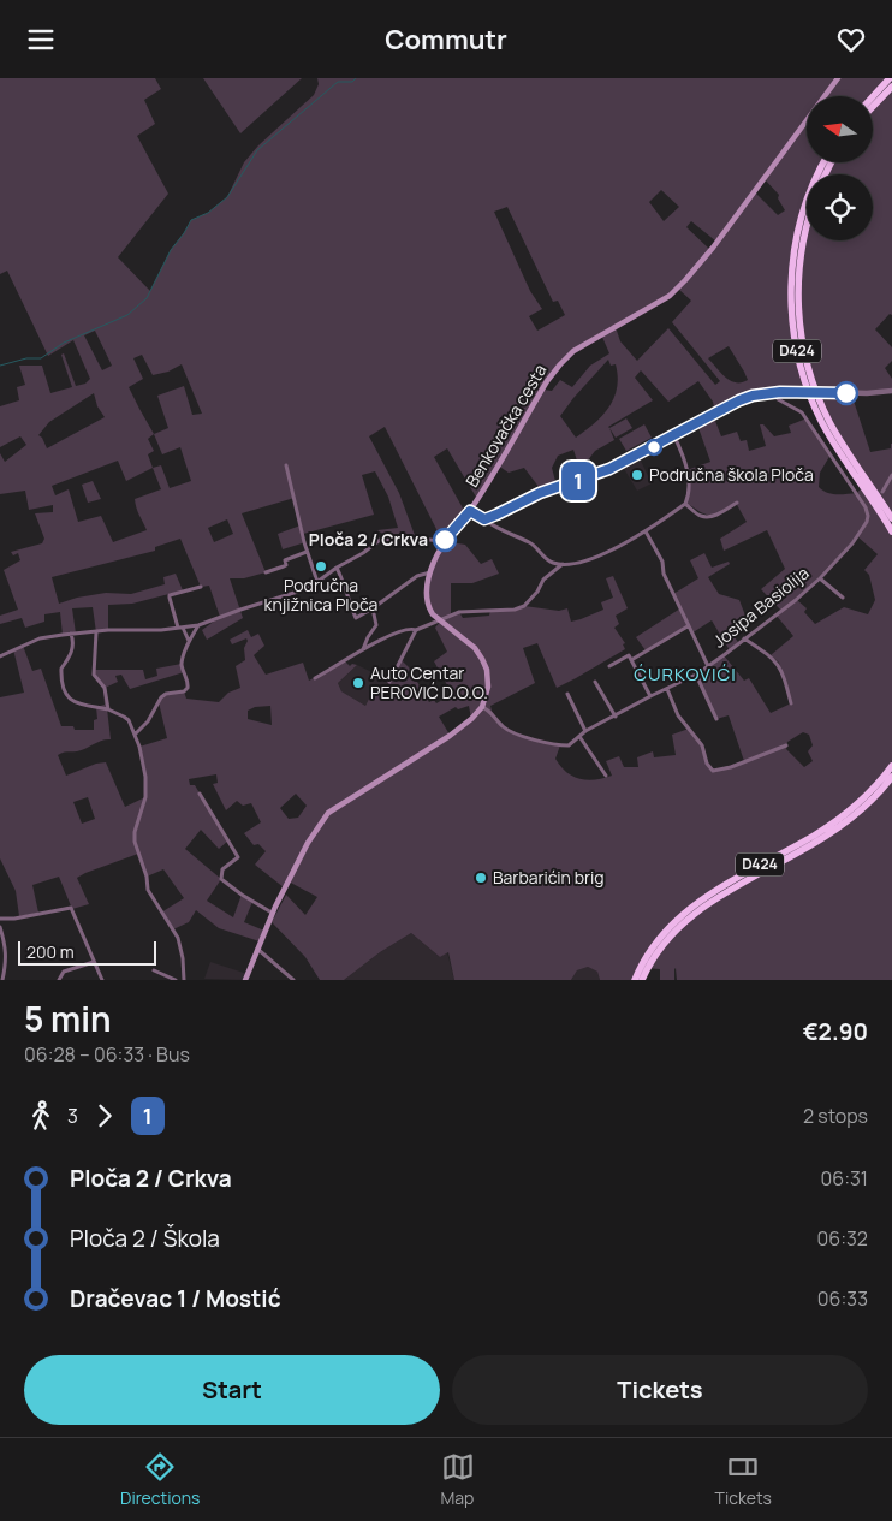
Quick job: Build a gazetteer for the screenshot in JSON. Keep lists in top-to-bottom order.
{
  "streets": {
    "highway": ["D424"],
    "main road": ["Benkovačka cesta"],
    "street": ["Josipa Basiolija"]
  },
  "districts": ["ĆURKOVIĆI"],
  "places": [
    "Područna škola Ploča",
    "Ploča 2 / Crkva",
    "Područna knjižnica Ploča",
    "Auto Centar PEROVIĆ D.O.O.",
    "Barbarićin brig"
  ],
  "lines": ["bus line 1"],
  "scale_bar": "200 m",
  "north": "left",
  "page": {
    "header": "Commutr",
    "on_map": "1",
    "scale": "200 m",
    "heading": ["5 min", "06:28 – 06:33 · Bus", "€2.90"],
    "legs": ["3", "1", "2 stops"],
    "list": [
      {
        "name": "Ploča 2 / Crkva",
        "value": "06:31"
      },
      {
        "name": "Ploča 2 / Škola",
        "value": "06:32"
      },
      {
        "name": "Dračevac 1 / Mostić",
        "value": "06:33"
      }
    ],
    "buttons": ["Start", "Tickets"],
    "tabs": ["Directions", "Map", "Tickets"]
  }
}
